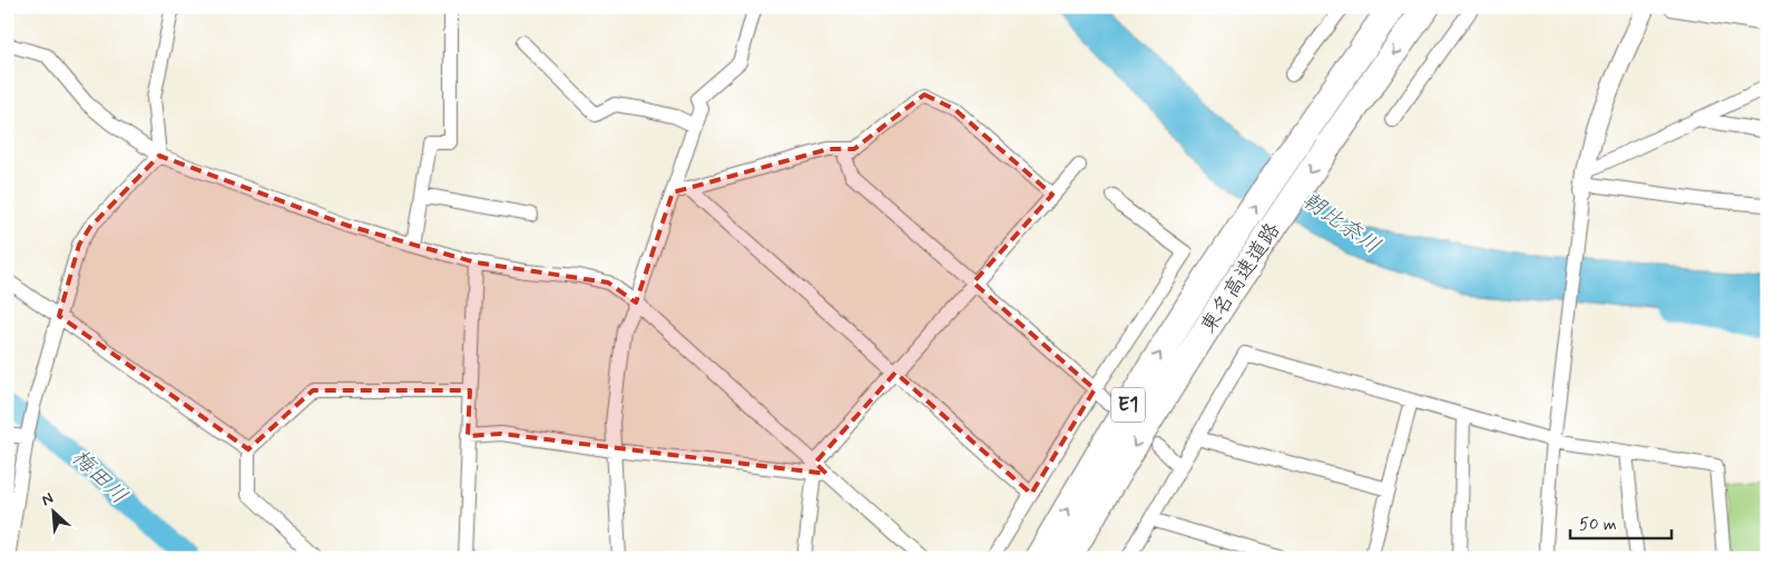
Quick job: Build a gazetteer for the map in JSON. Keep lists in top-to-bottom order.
{
  "streets": {
    "highway": ["東名高速道路", "E1"]
  },
  "water": ["朝比奈川", "梅田川"],
  "scale_bar": "50 m",
  "north": "top left"
}
